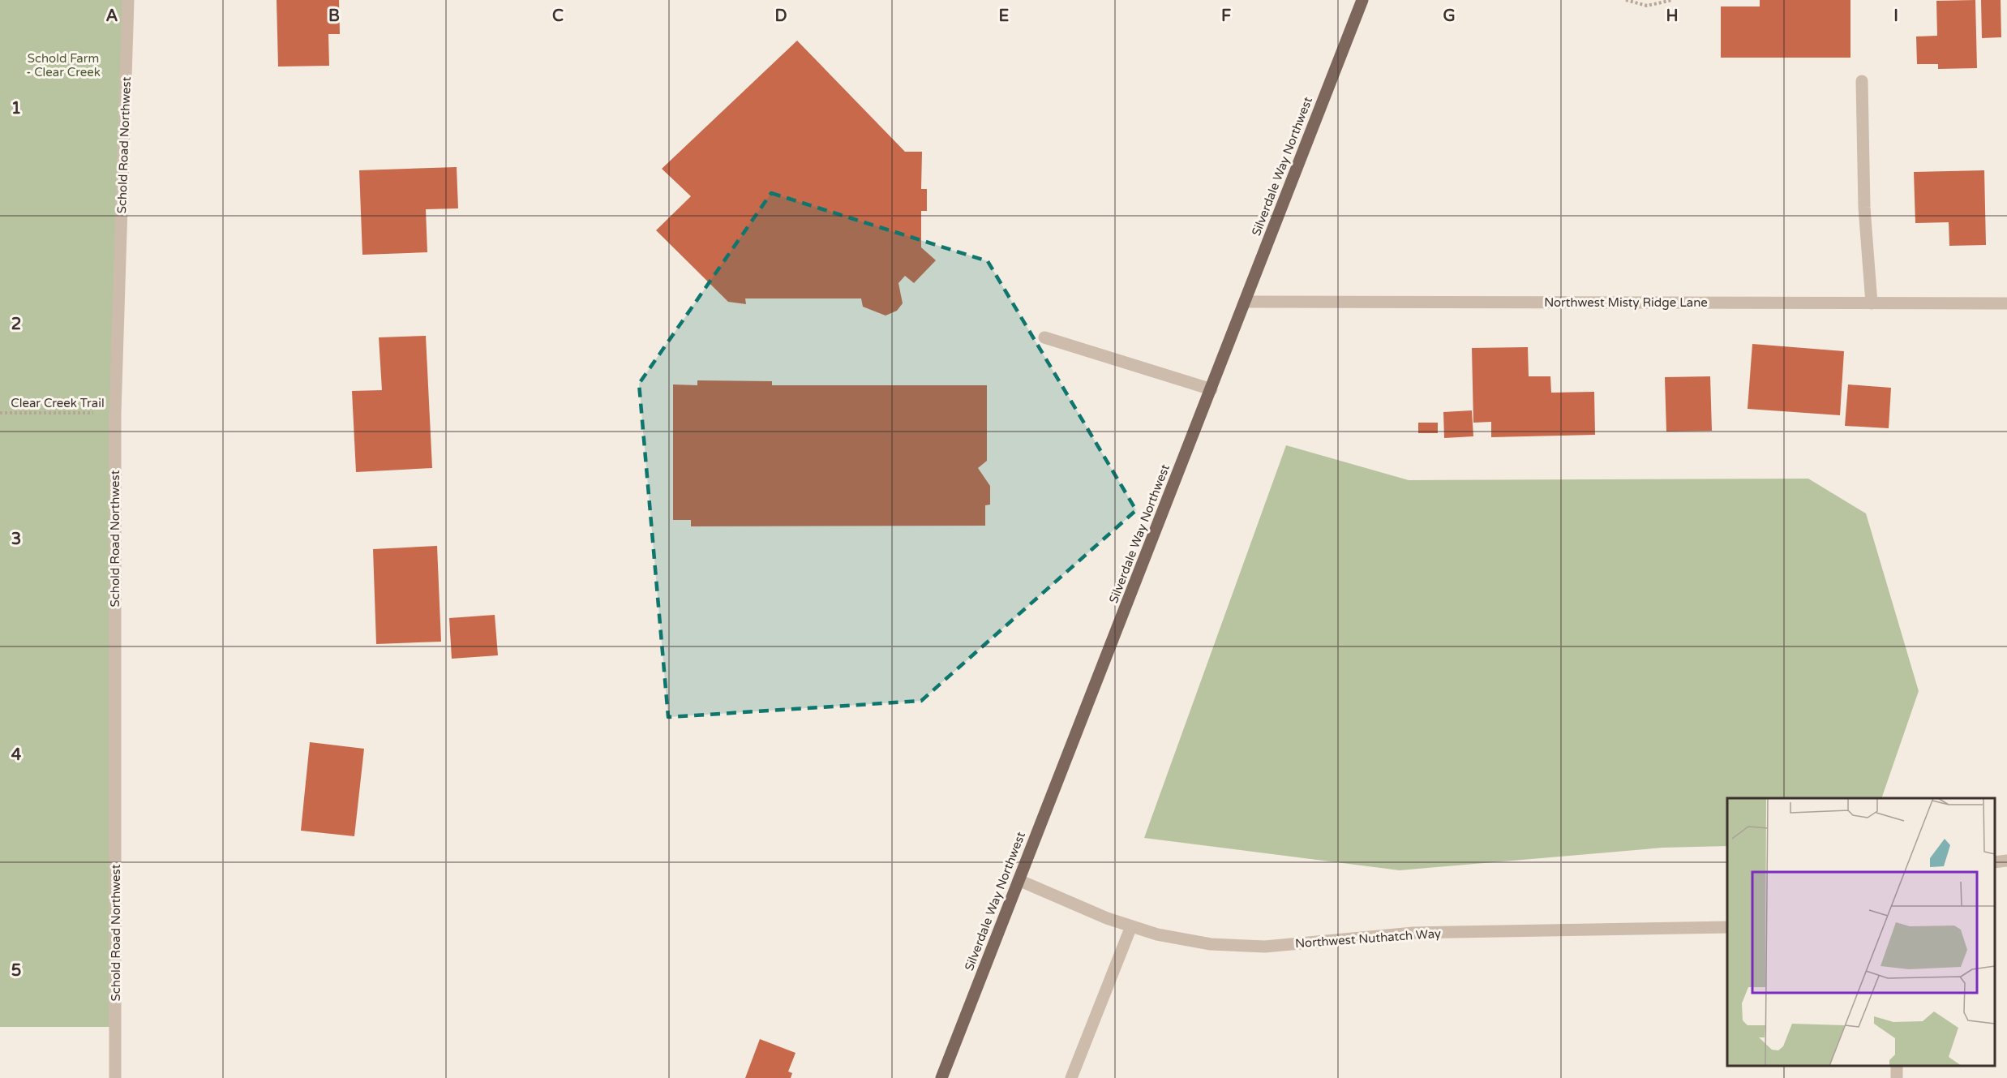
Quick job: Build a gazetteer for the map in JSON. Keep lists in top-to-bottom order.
{
  "streets": {
    "main road": ["Silverdale Way Northwest"],
    "street": ["Schold Road Northwest", "Northwest Misty Ridge Lane", "Northwest Nuthatch Way"],
    "path": ["Clear Creek Trail"]
  },
  "crossings": [
    ["Schold Road Northwest", "Clear Creek Trail"],
    ["Silverdale Way Northwest", "Northwest Misty Ridge Lane"],
    ["Silverdale Way Northwest", "Northwest Nuthatch Way"]
  ],
  "parks": ["Schold Farm - Clear Creek"],
  "grid": {
    "columns": [
      "A",
      "B",
      "C",
      "D",
      "E",
      "F",
      "G",
      "H",
      "I"
    ],
    "rows": [
      "1",
      "2",
      "3",
      "4",
      "5"
    ]
  }
}
